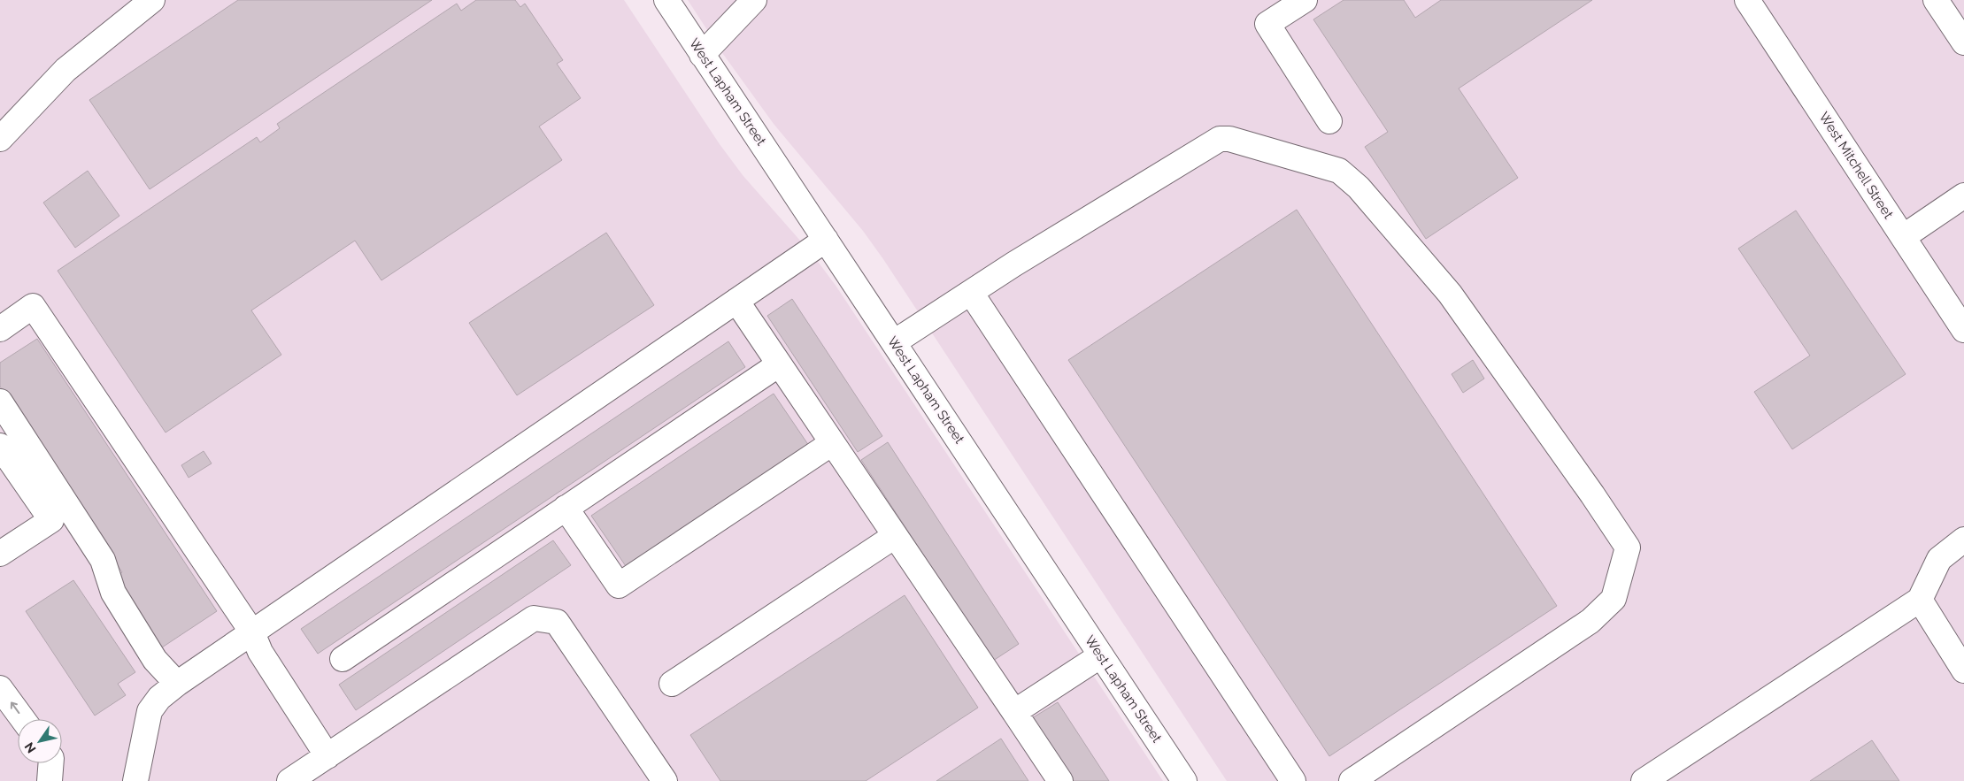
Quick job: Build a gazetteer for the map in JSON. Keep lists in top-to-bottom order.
{
  "streets": {
    "street": ["West Lapham Street", "West Mitchell Street"]
  },
  "north": "bottom left"
}
